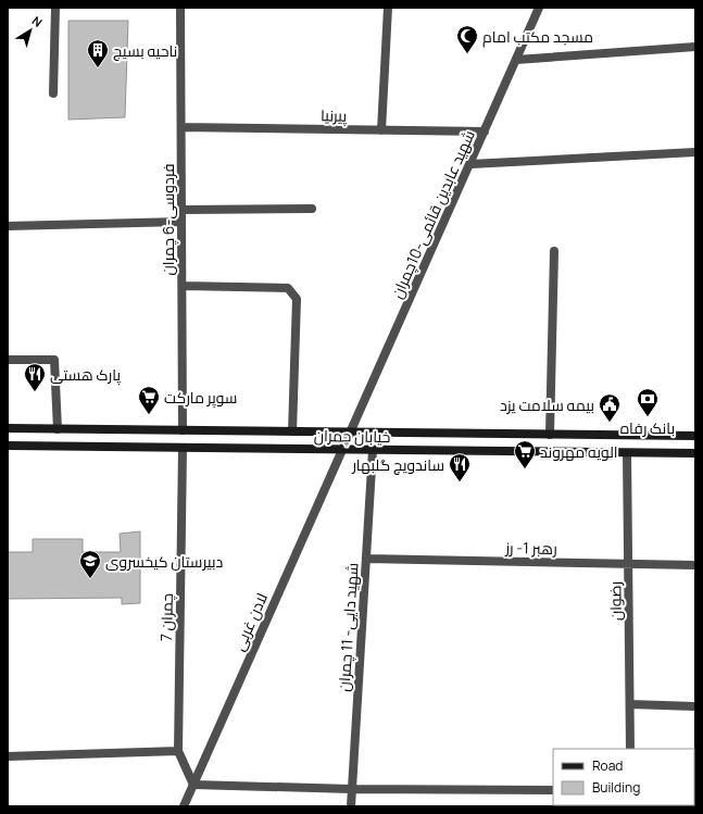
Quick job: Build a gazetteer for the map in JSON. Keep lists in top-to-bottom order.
{
  "streets": {
    "main road": ["خیابان چمران"],
    "street": [
      "پیرنیا",
      "شهید عابدین قائمی-10چمران",
      "فردوسی-6 چمران",
      "رهبر 1- رز",
      "رضوان",
      "چمران 7",
      "لادن غربی",
      "شهید دایی- 11 چمران"
    ]
  },
  "crossings": [
    ["پیرنیا", "شهید عابدین قائمی-10چمران"],
    ["پیرنیا", "فردوسی-6 چمران"],
    ["شهید عابدین قائمی-10چمران", "خیابان چمران"],
    ["شهید عابدین قائمی-10چمران", "لادن غربی"],
    ["فردوسی-6 چمران", "خیابان چمران"],
    ["خیابان چمران", "رضوان"],
    ["خیابان چمران", "چمران 7"],
    ["خیابان چمران", "لادن غربی"],
    ["خیابان چمران", "شهید دایی- 11 چمران"],
    ["رهبر 1- رز", "رضوان"],
    ["رهبر 1- رز", "شهید دایی- 11 چمران"],
    ["چمران 7", "لادن غربی"]
  ],
  "places": {
    "mosque": ["مسجد مکتب امام"],
    "building": ["ناحیه بسیج"],
    "restaurant": ["پارک هستی", "ساندویچ گلبهار"],
    "supermarket": ["سوپر مارکت", "الویه مهروند"],
    "bank": ["بانک رفاه"],
    "public building": ["بيمه سلامت يزد"],
    "school or university": ["دبیرستان کیخسروی"]
  },
  "legend": ["Road", "Building"],
  "north": "top right"
}
